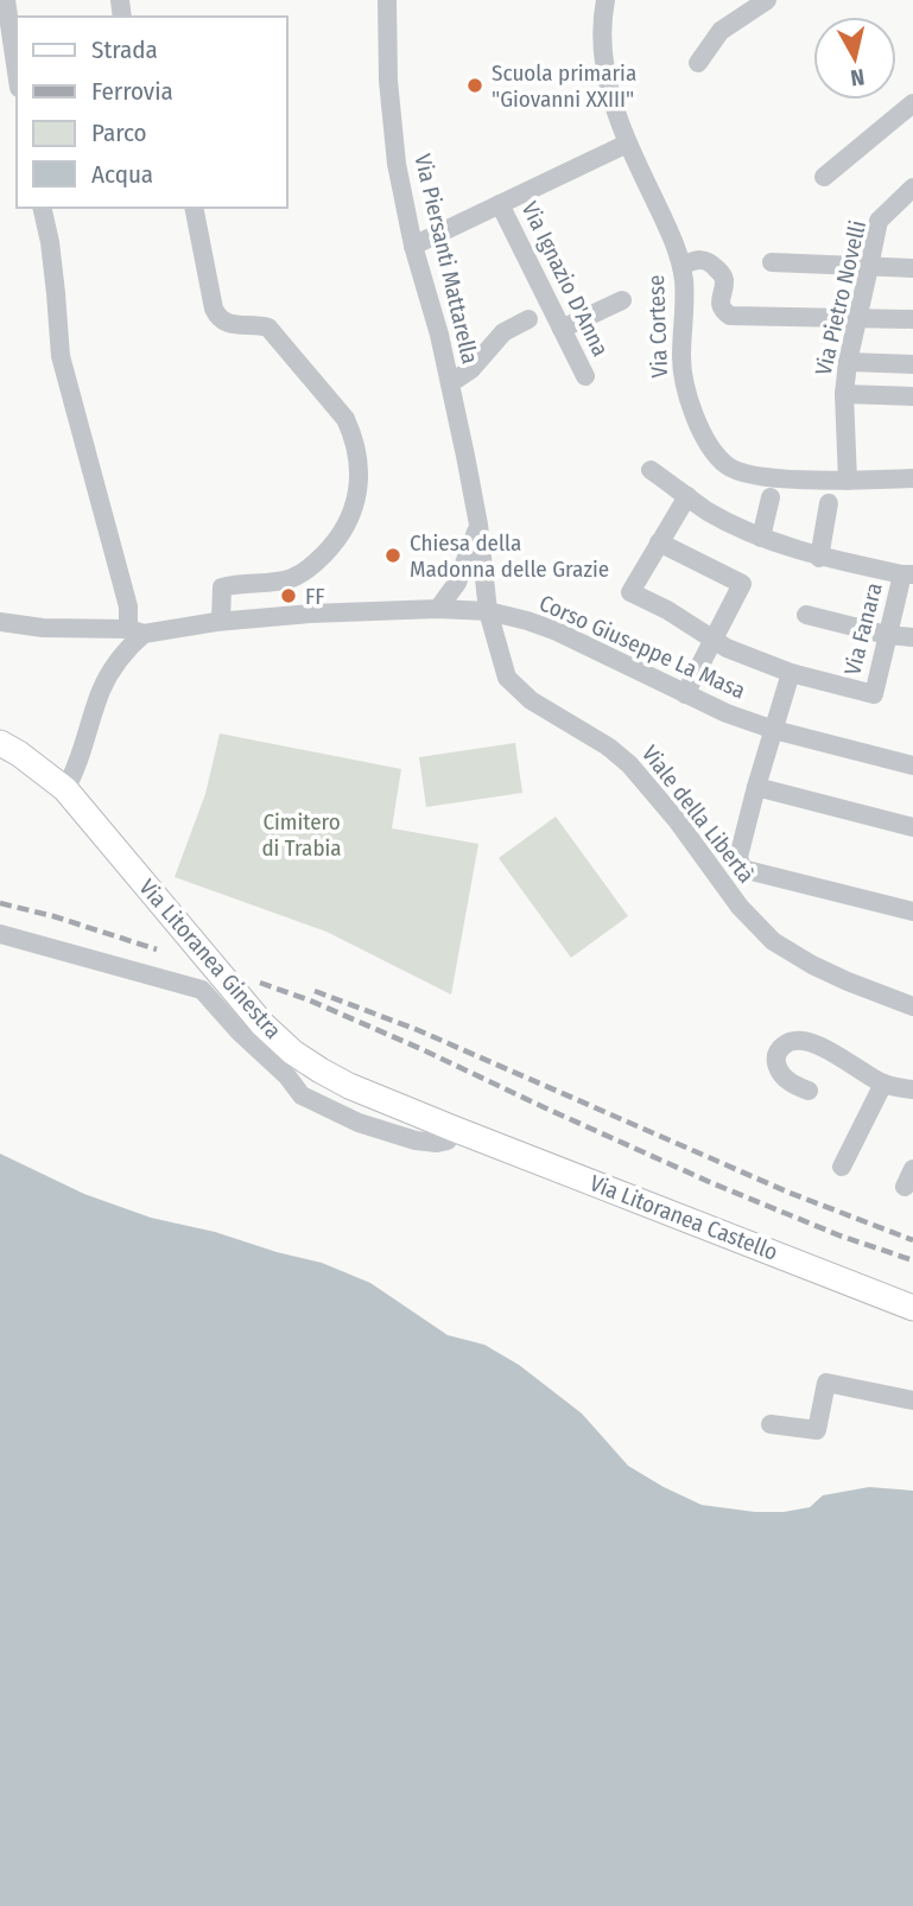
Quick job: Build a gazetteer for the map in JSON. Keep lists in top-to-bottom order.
{
  "streets": {
    "main road": ["Via Litoranea Ginestra", "Via Litoranea Castello"],
    "street": [
      "Via Piersanti Mattarella",
      "Via Ignazio D'Anna",
      "Via Pietro Novelli",
      "Via Cortese",
      "Via Fanara",
      "Corso Giuseppe La Masa",
      "Viale della Libertà"
    ]
  },
  "crossings": [
    ["Via Piersanti Mattarella", "Corso Giuseppe La Masa"],
    ["Via Piersanti Mattarella", "Viale della Libertà"],
    ["Via Pietro Novelli", "Via Cortese"],
    ["Corso Giuseppe La Masa", "Viale della Libertà"],
    ["Via Litoranea Ginestra", "Via Litoranea Castello"]
  ],
  "parks": ["Cimitero di Trabia"],
  "places": ["Scuola primaria \"Giovanni XXIII\"", "Chiesa della Madonna delle Grazie", "FF"],
  "legend": [
    "Strada",
    "Ferrovia",
    "Parco",
    "Acqua"
  ],
  "north": "bottom"
}
